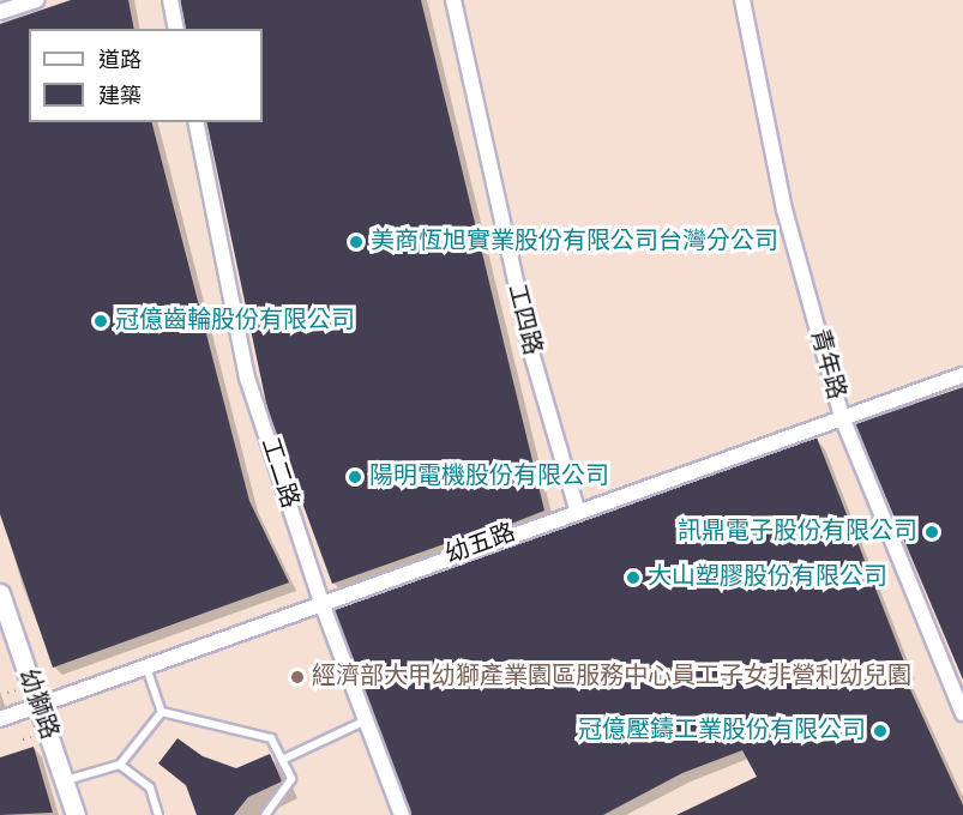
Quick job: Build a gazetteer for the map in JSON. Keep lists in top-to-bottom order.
{
  "streets": {
    "street": [
      "工四路",
      "青年路",
      "工二路",
      "幼五路",
      "幼獅路"
    ]
  },
  "crossings": [
    ["工四路", "幼五路"],
    ["青年路", "幼五路"],
    ["工二路", "幼五路"],
    ["幼五路", "幼獅路"]
  ],
  "places": [
    "美商恆旭實業股份有限公司台灣分公司",
    "冠億齒輪股份有限公司",
    "陽明電機股份有限公司",
    "訊鼎電子股份有限公司",
    "大山塑膠股份有限公司",
    "經濟部大甲幼獅產業園區服務中心員工子女非營利幼兒園",
    "冠億壓鑄工業股份有限公司"
  ],
  "legend": ["道路", "建築"]
}
